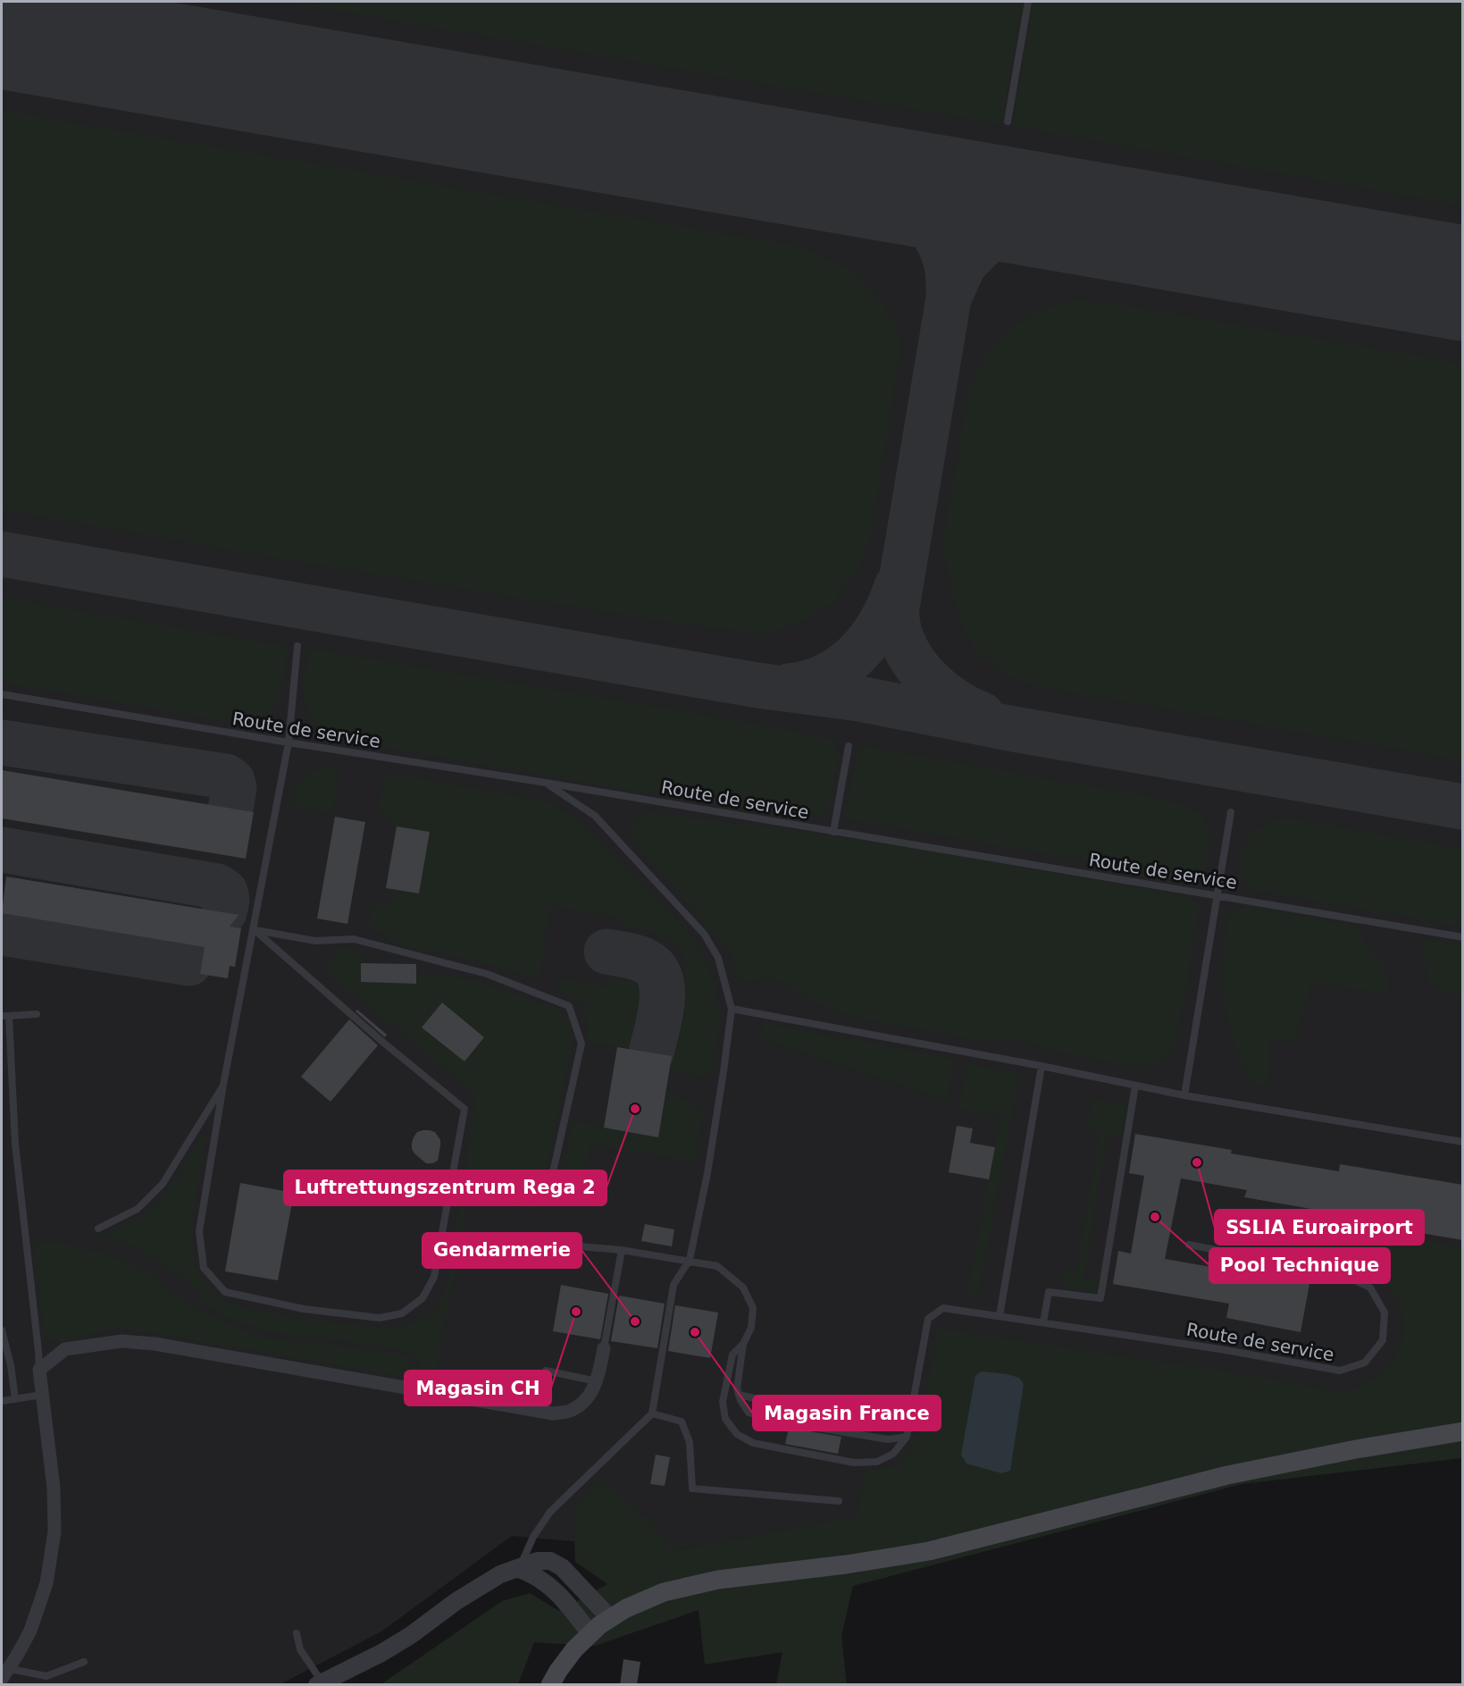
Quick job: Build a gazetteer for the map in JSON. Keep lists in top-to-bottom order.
{
  "streets": {
    "lane": ["Route de service"]
  },
  "places": [
    "Luftrettungszentrum Rega 2",
    "SSLIA Euroairport",
    "Pool Technique",
    "Magasin CH",
    "Gendarmerie",
    "Magasin France"
  ]
}
